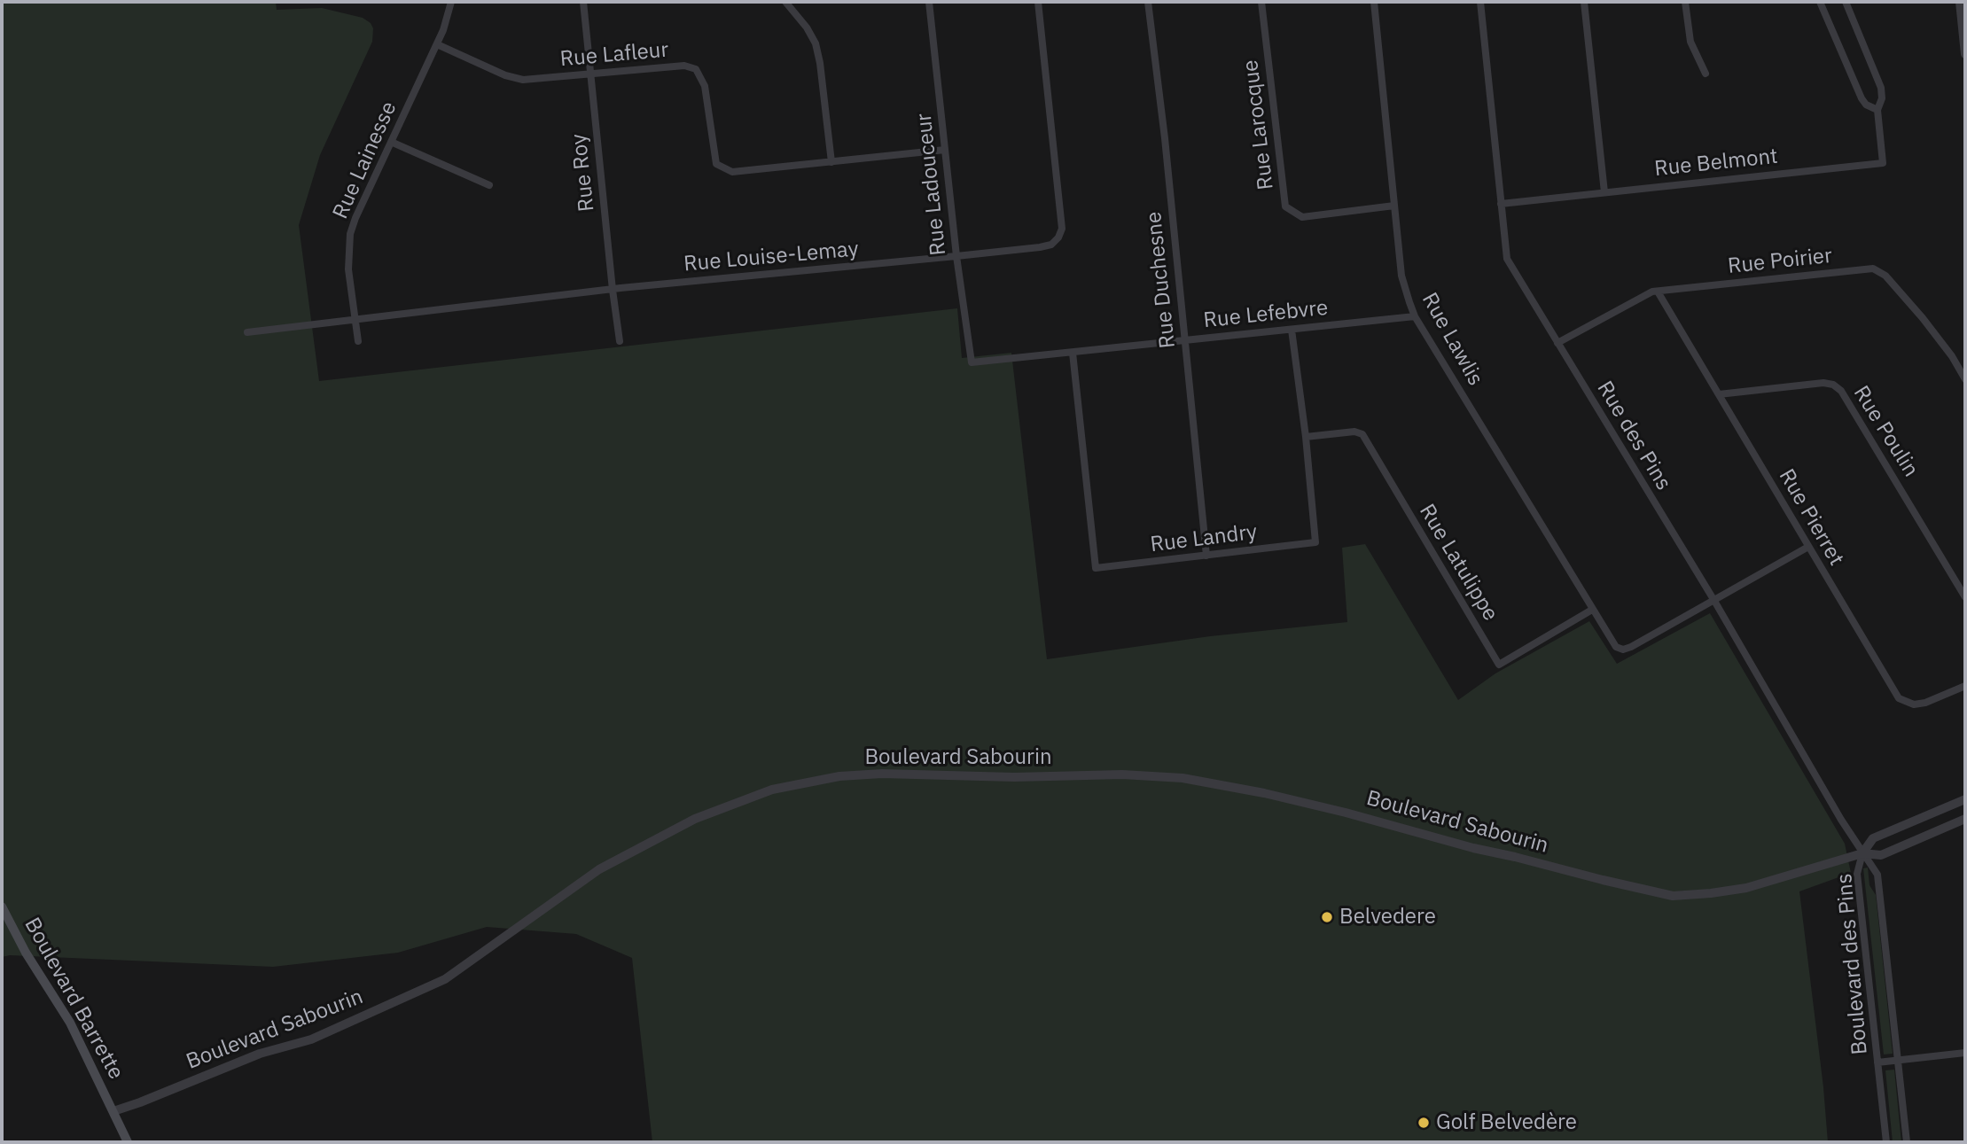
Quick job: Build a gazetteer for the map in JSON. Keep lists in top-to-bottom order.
{
  "streets": {
    "main road": ["Boulevard Barrette"],
    "street": [
      "Rue Lafleur",
      "Rue Larocque",
      "Rue Lainesse",
      "Rue Belmont",
      "Rue Roy",
      "Rue Ladouceur",
      "Rue Louise-Lemay",
      "Rue Poirier",
      "Rue Duchesne",
      "Rue Lefebvre",
      "Rue Lawlis",
      "Rue Poulin",
      "Rue des Pins",
      "Rue Pierret",
      "Rue Landry",
      "Rue Latulippe",
      "Boulevard Sabourin",
      "Boulevard des Pins"
    ]
  },
  "crossings": [
    ["Rue Lafleur", "Rue Lainesse"],
    ["Rue Lafleur", "Rue Roy"],
    ["Rue Lafleur", "Rue Ladouceur"],
    ["Rue Larocque", "Rue Lawlis"],
    ["Rue Lainesse", "Rue Louise-Lemay"],
    ["Rue Belmont", "Rue des Pins"],
    ["Rue Roy", "Rue Louise-Lemay"],
    ["Rue Ladouceur", "Rue Louise-Lemay"],
    ["Rue Ladouceur", "Rue Lefebvre"],
    ["Rue Poirier", "Rue des Pins"],
    ["Rue Poirier", "Rue Pierret"],
    ["Rue Duchesne", "Rue Lefebvre"],
    ["Rue Duchesne", "Rue Landry"],
    ["Rue Lefebvre", "Rue Lawlis"],
    ["Rue Lefebvre", "Rue Landry"],
    ["Rue Lawlis", "Rue des Pins"],
    ["Rue Lawlis", "Rue Latulippe"],
    ["Rue Poulin", "Rue Pierret"],
    ["Rue des Pins", "Boulevard Sabourin"],
    ["Rue des Pins", "Boulevard des Pins"],
    ["Rue Landry", "Rue Latulippe"],
    ["Boulevard Sabourin", "Boulevard des Pins"],
    ["Boulevard Sabourin", "Boulevard Barrette"]
  ],
  "places": ["Belvedere", "Golf Belvedère"]
}
